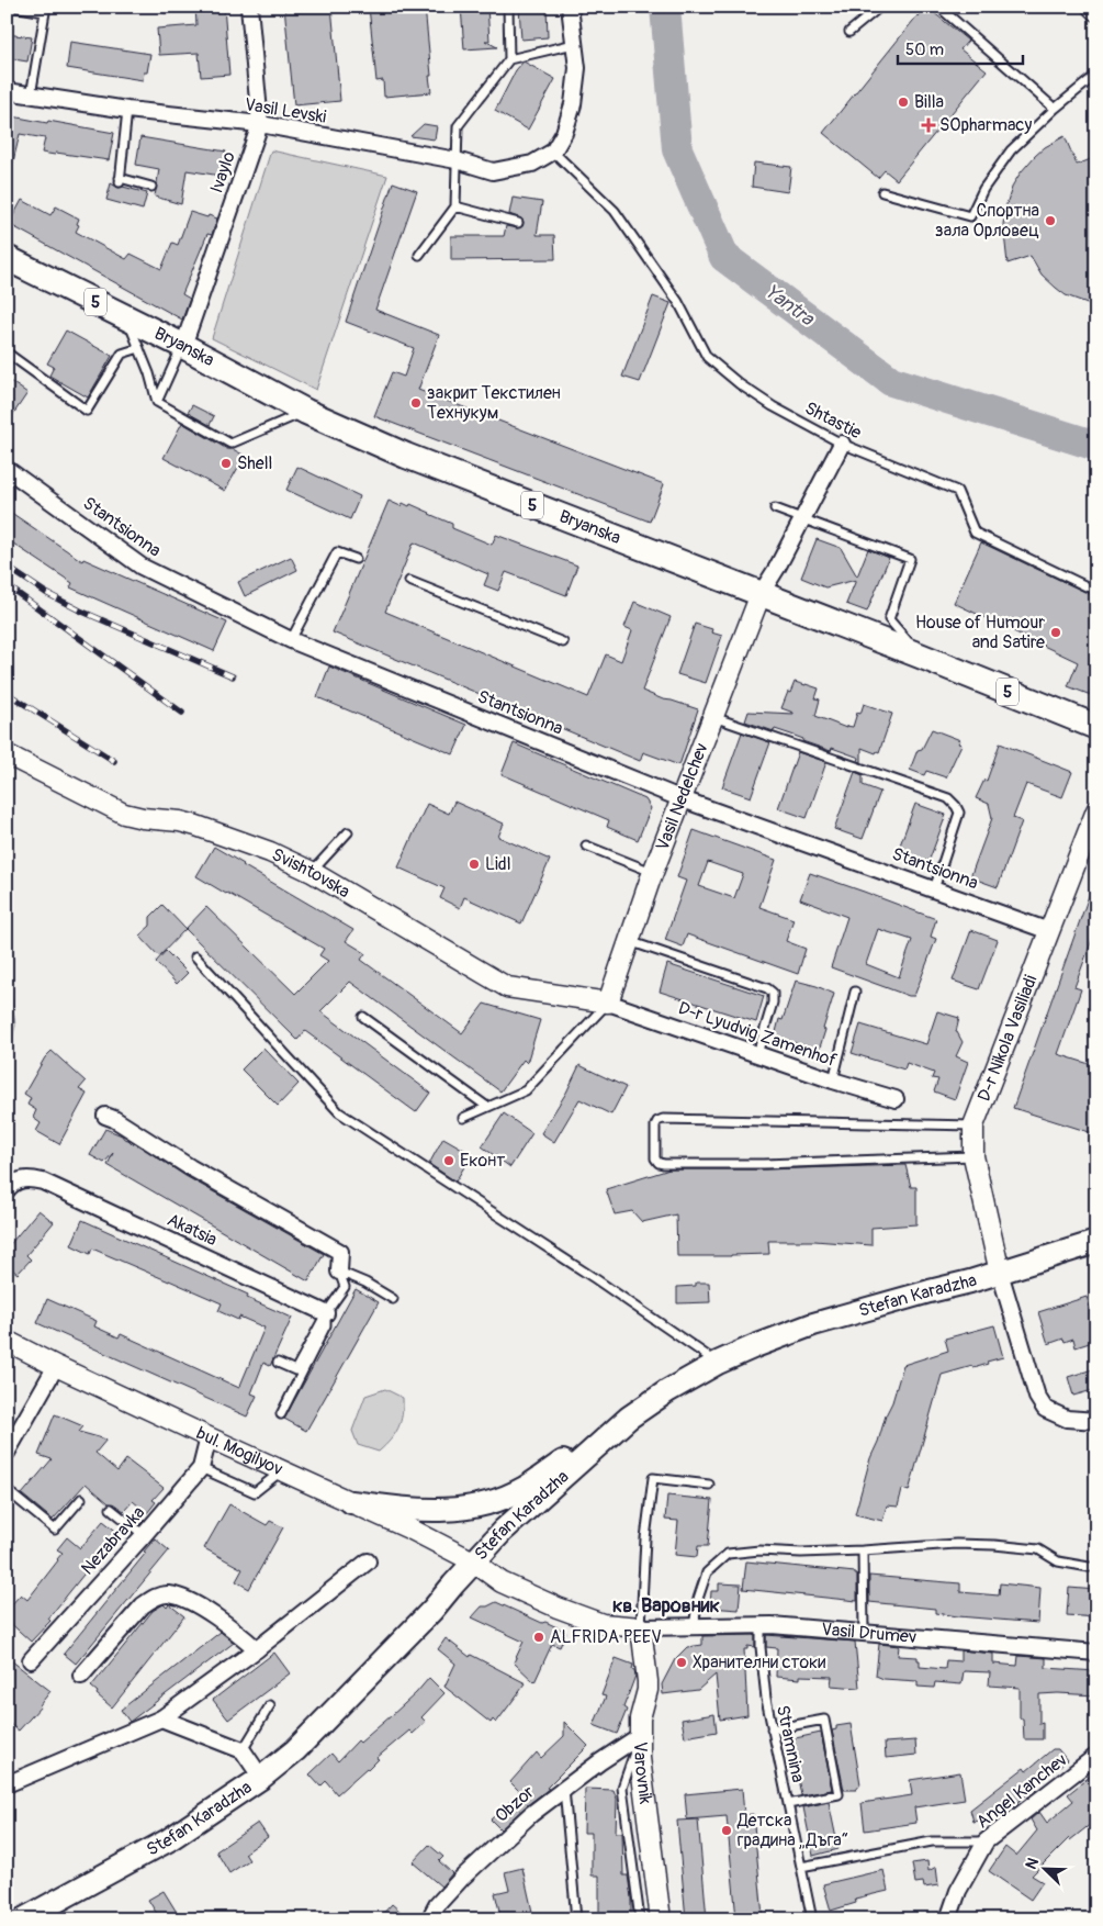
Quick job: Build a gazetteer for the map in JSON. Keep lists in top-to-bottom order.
{
  "streets": {
    "main road": ["5", "Bryanska", "Stefan Karadzha"],
    "street": [
      "Vasil Levski",
      "Ivaylo",
      "Stantsionna",
      "Vasil Nedelchev",
      "Svishtovska",
      "D-r Lyudvig Zamenhof",
      "D-r Nikola Vasiliadi",
      "Akatsia",
      "bul. Mogilyov",
      "Nezabravka",
      "Vasil Drumev",
      "Varovnik",
      "Angel Kanchev",
      "Obzor"
    ],
    "lane": ["Shtastie", "Stramnina"]
  },
  "crossings": [
    ["Vasil Levski", "Ivaylo"],
    ["Vasil Levski", "Shtastie"],
    ["Ivaylo", "Bryanska"],
    ["Bryanska", "Vasil Nedelchev"],
    ["Stantsionna", "Vasil Nedelchev"],
    ["Stantsionna", "D-r Nikola Vasiliadi"],
    ["Vasil Nedelchev", "Svishtovska"],
    ["Vasil Nedelchev", "D-r Lyudvig Zamenhof"],
    ["Svishtovska", "D-r Lyudvig Zamenhof"],
    ["D-r Nikola Vasiliadi", "Stefan Karadzha"],
    ["Stefan Karadzha", "bul. Mogilyov"],
    ["Stefan Karadzha", "Vasil Drumev"],
    ["bul. Mogilyov", "Nezabravka"],
    ["bul. Mogilyov", "Vasil Drumev"],
    ["Vasil Drumev", "Stramnina"],
    ["Vasil Drumev", "Varovnik"],
    ["Varovnik", "Obzor"]
  ],
  "districts": ["кв. Варовник"],
  "water": ["Yantra"],
  "places": {
    "other": [
      "Billa",
      "Спортна зала Орловец",
      "закрит Текстилен Технукум",
      "Shell",
      "House of Humour and Satire",
      "Lidl",
      "Еконт",
      "ALFRIDA PEEV",
      "Хранителни стоки",
      "Детска градина „Дъга“"
    ],
    "health": ["SOpharmacy"]
  },
  "scale_bar": "50 m",
  "north": "top left"
}
